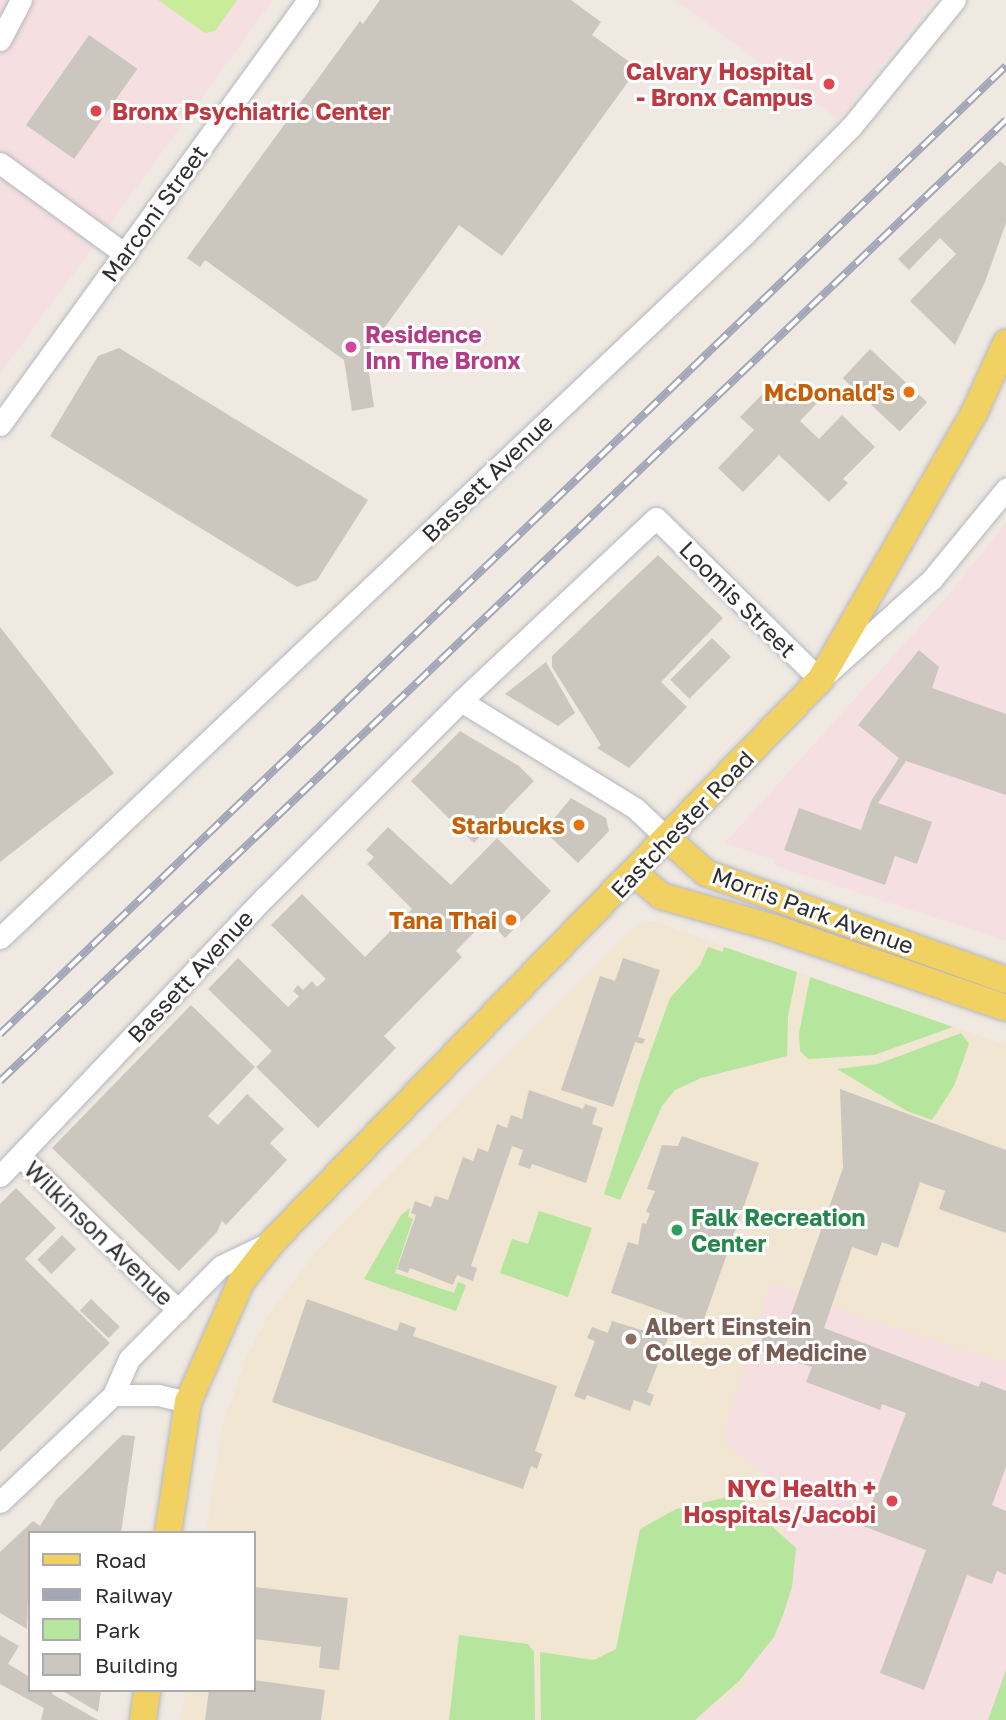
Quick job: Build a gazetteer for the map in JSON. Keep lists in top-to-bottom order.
{
  "streets": {
    "main road": ["Eastchester Road", "Morris Park Avenue"],
    "street": [
      "Marconi Street",
      "Bassett Avenue",
      "Loomis Street",
      "Wilkinson Avenue"
    ]
  },
  "crossings": [
    ["Bassett Avenue", "Loomis Street"],
    ["Bassett Avenue", "Morris Park Avenue"],
    ["Bassett Avenue", "Wilkinson Avenue"],
    ["Loomis Street", "Eastchester Road"],
    ["Eastchester Road", "Morris Park Avenue"],
    ["Eastchester Road", "Wilkinson Avenue"]
  ],
  "places": [
    "Calvary Hospital - Bronx Campus",
    "Bronx Psychiatric Center",
    "Residence Inn The Bronx",
    "McDonald's",
    "Starbucks",
    "Tana Thai",
    "Falk Recreation Center",
    "Albert Einstein College of Medicine",
    "NYC Health + Hospitals/Jacobi"
  ],
  "legend": [
    "Road",
    "Railway",
    "Park",
    "Building"
  ]
}
